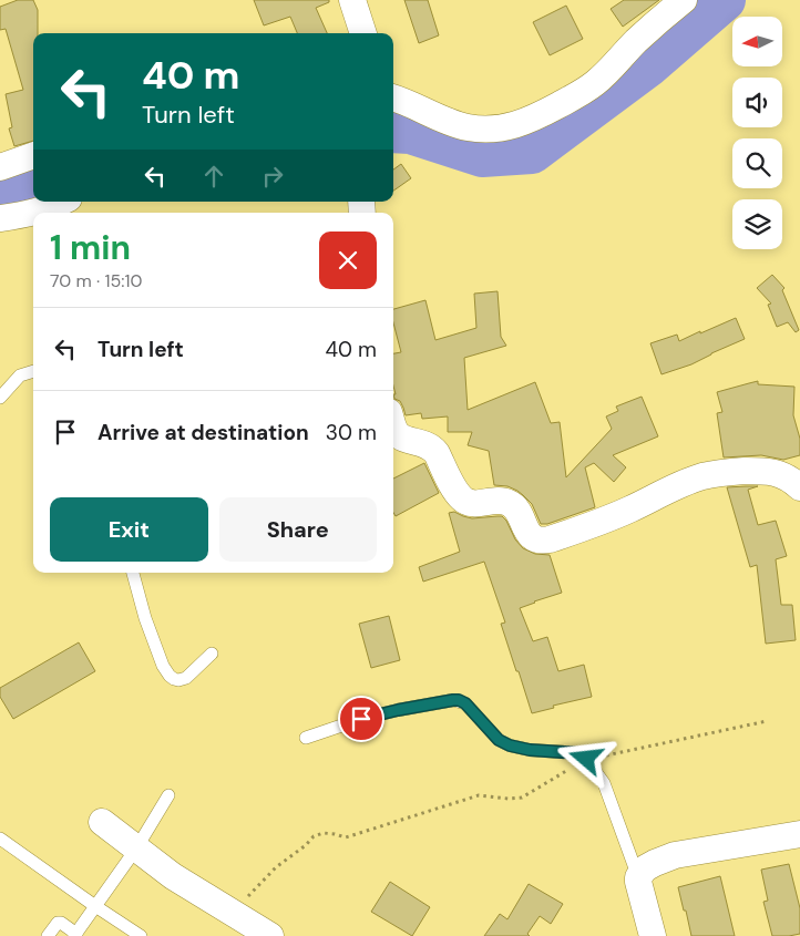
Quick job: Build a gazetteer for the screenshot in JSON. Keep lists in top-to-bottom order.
{
  "north": "left",
  "page": {
    "turn": ["40 m", "Turn left"],
    "heading": ["1 min", "70 m · 15:10"],
    "list": [
      {
        "name": "Turn left",
        "value": "40 m"
      },
      {
        "name": "Arrive at destination",
        "value": "30 m"
      }
    ],
    "buttons": ["Exit", "Share"]
  }
}
